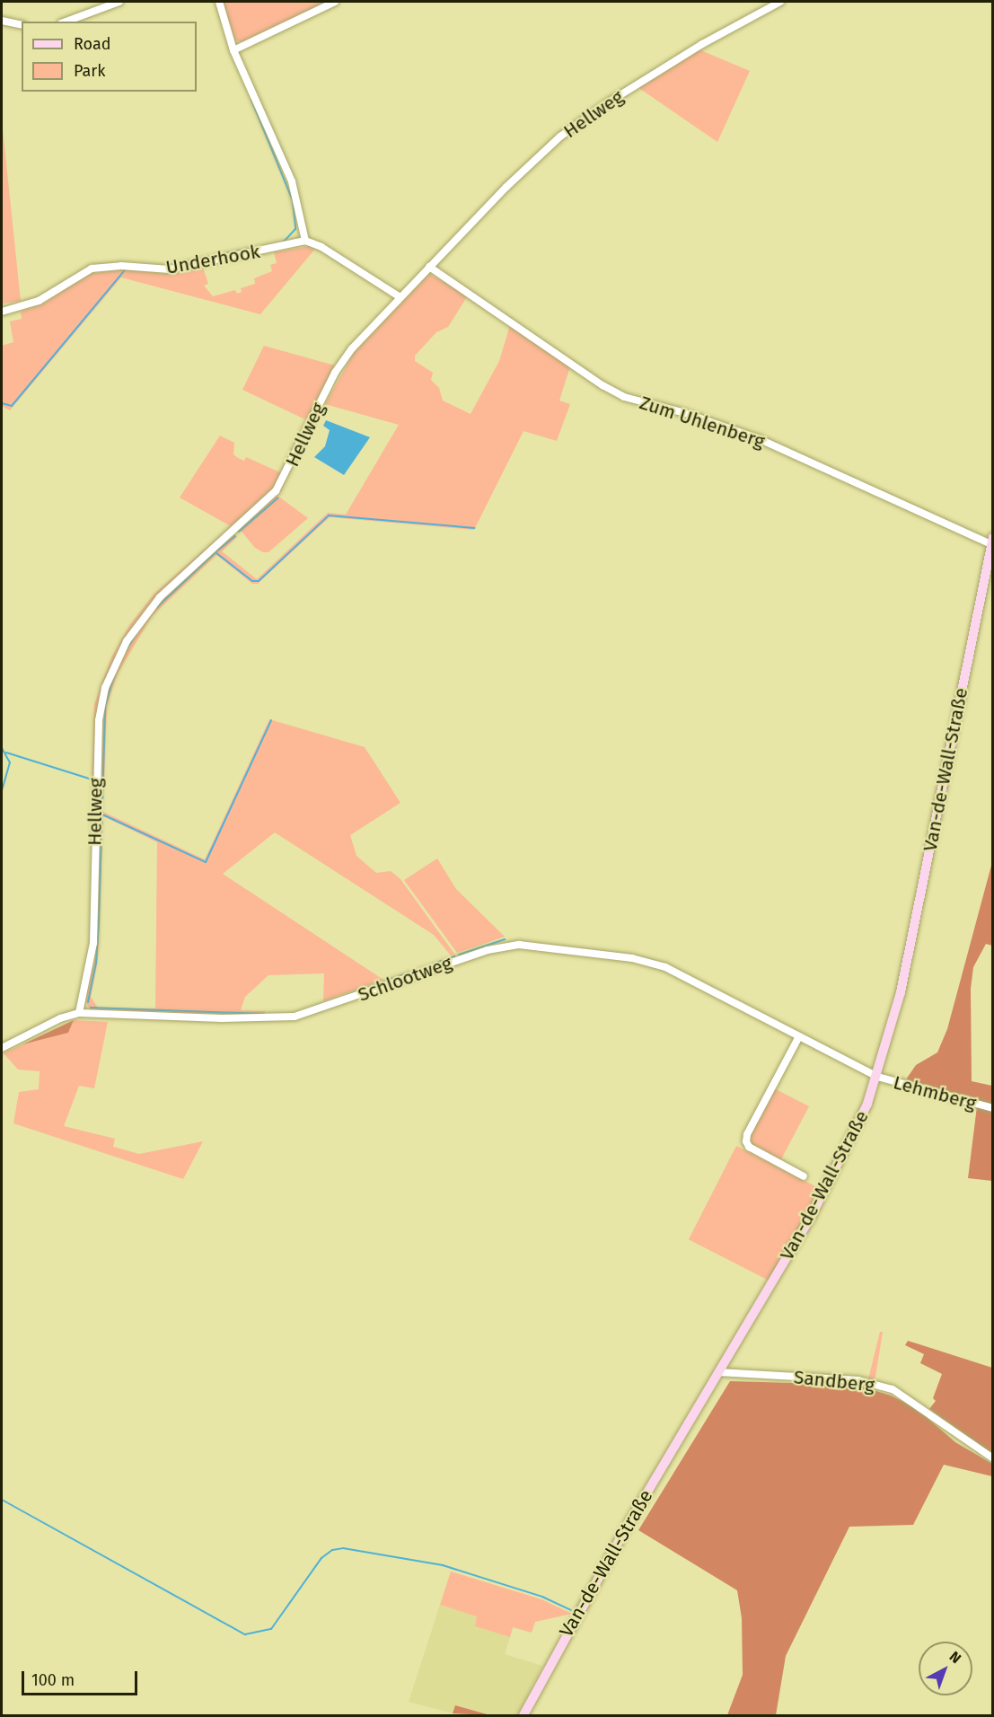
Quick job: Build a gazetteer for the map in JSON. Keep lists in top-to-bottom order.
{
  "streets": {
    "main road": ["Van-de-Wall-Straße"],
    "street": [
      "Hellweg",
      "Underhook",
      "Zum Uhlenberg",
      "Schlootweg",
      "Lehmberg",
      "Sandberg"
    ]
  },
  "crossings": [
    ["Hellweg", "Zum Uhlenberg"],
    ["Hellweg", "Schlootweg"],
    ["Zum Uhlenberg", "Van-de-Wall-Straße"],
    ["Van-de-Wall-Straße", "Schlootweg"],
    ["Van-de-Wall-Straße", "Lehmberg"],
    ["Van-de-Wall-Straße", "Sandberg"],
    ["Schlootweg", "Lehmberg"]
  ],
  "legend": ["Road", "Park"],
  "scale_bar": "100 m",
  "north": "top right"
}
